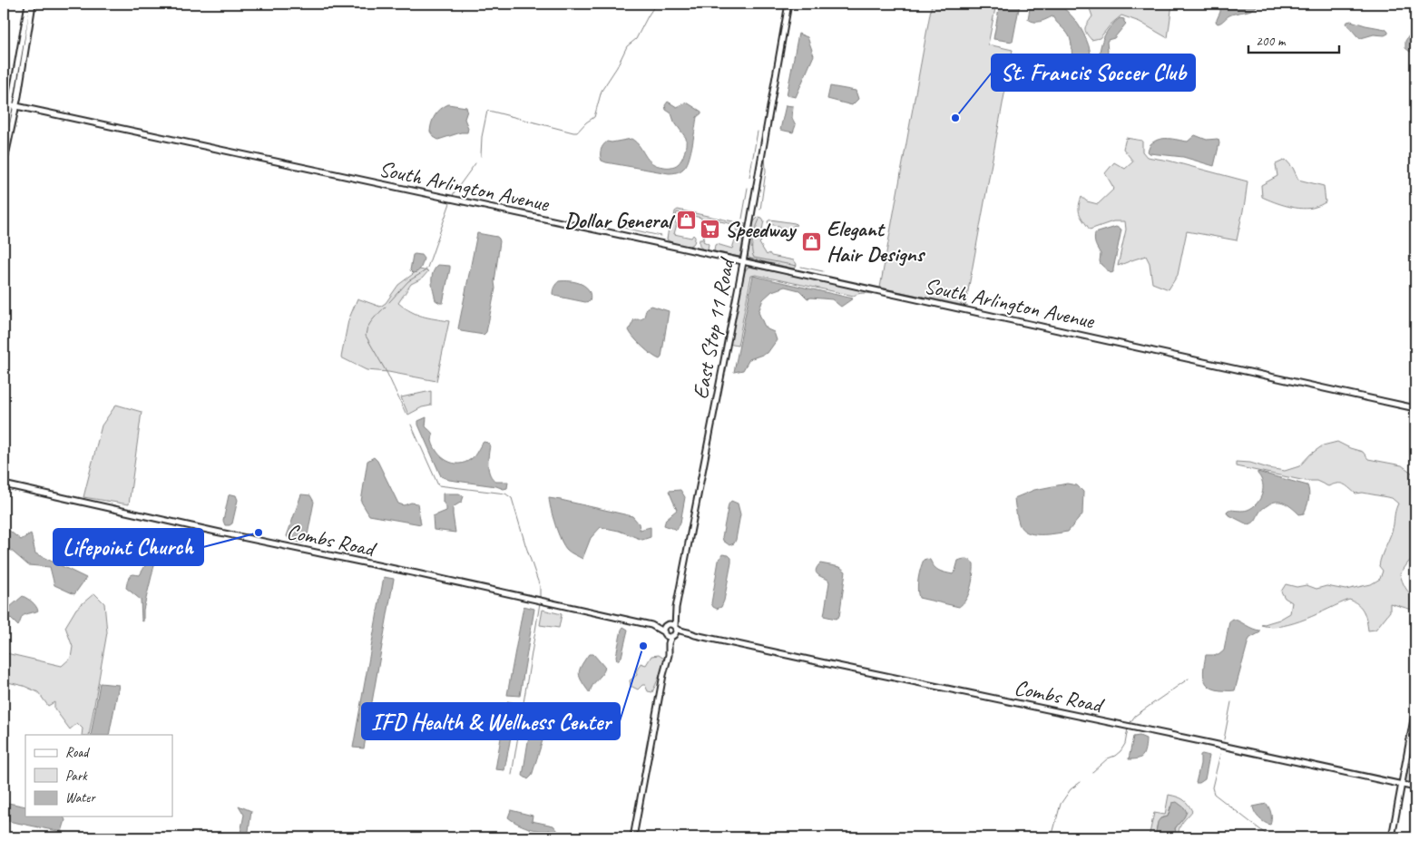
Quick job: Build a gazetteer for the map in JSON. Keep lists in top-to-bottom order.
{
  "streets": {
    "street": ["South Arlington Avenue", "East Stop 11 Road", "Combs Road"]
  },
  "crossings": [
    ["South Arlington Avenue", "East Stop 11 Road"],
    ["East Stop 11 Road", "Combs Road"]
  ],
  "places": {
    "other": ["St. Francis Soccer Club", "Lifepoint Church", "IFD Health & Wellness Center"],
    "shop": ["Dollar General", "Elegant Hair Designs"],
    "supermarket": ["Speedway"]
  },
  "legend": ["Road", "Park", "Water"],
  "scale_bar": "200 m"
}
